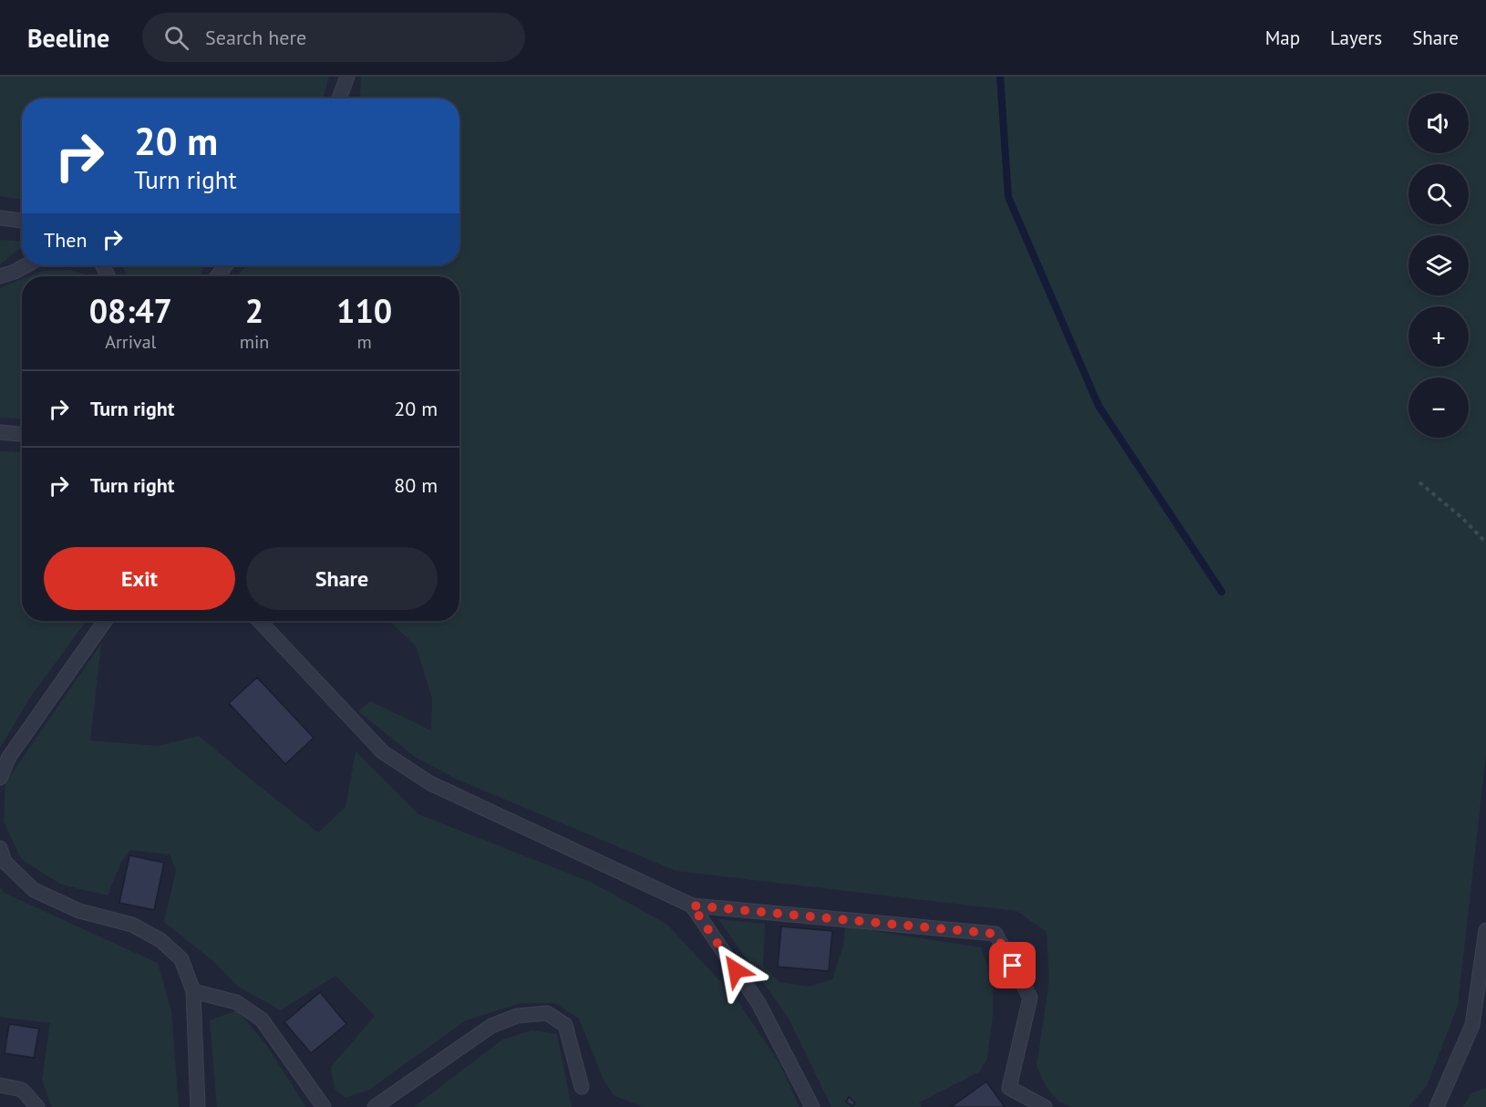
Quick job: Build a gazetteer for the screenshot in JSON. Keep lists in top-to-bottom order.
{
  "page": {
    "header": "Beeline",
    "search": "Search here",
    "nav": ["Map", "Layers", "Share"],
    "map_buttons": ["+", "−"],
    "turn": ["20 m", "Turn right"],
    "then": "Then",
    "eta": [
      "08:47",
      "Arrival",
      "2",
      "min",
      "110",
      "m"
    ],
    "list": [
      {
        "name": "Turn right",
        "value": "20 m"
      },
      {
        "name": "Turn right",
        "value": "80 m"
      }
    ],
    "buttons": ["Exit", "Share"]
  }
}
